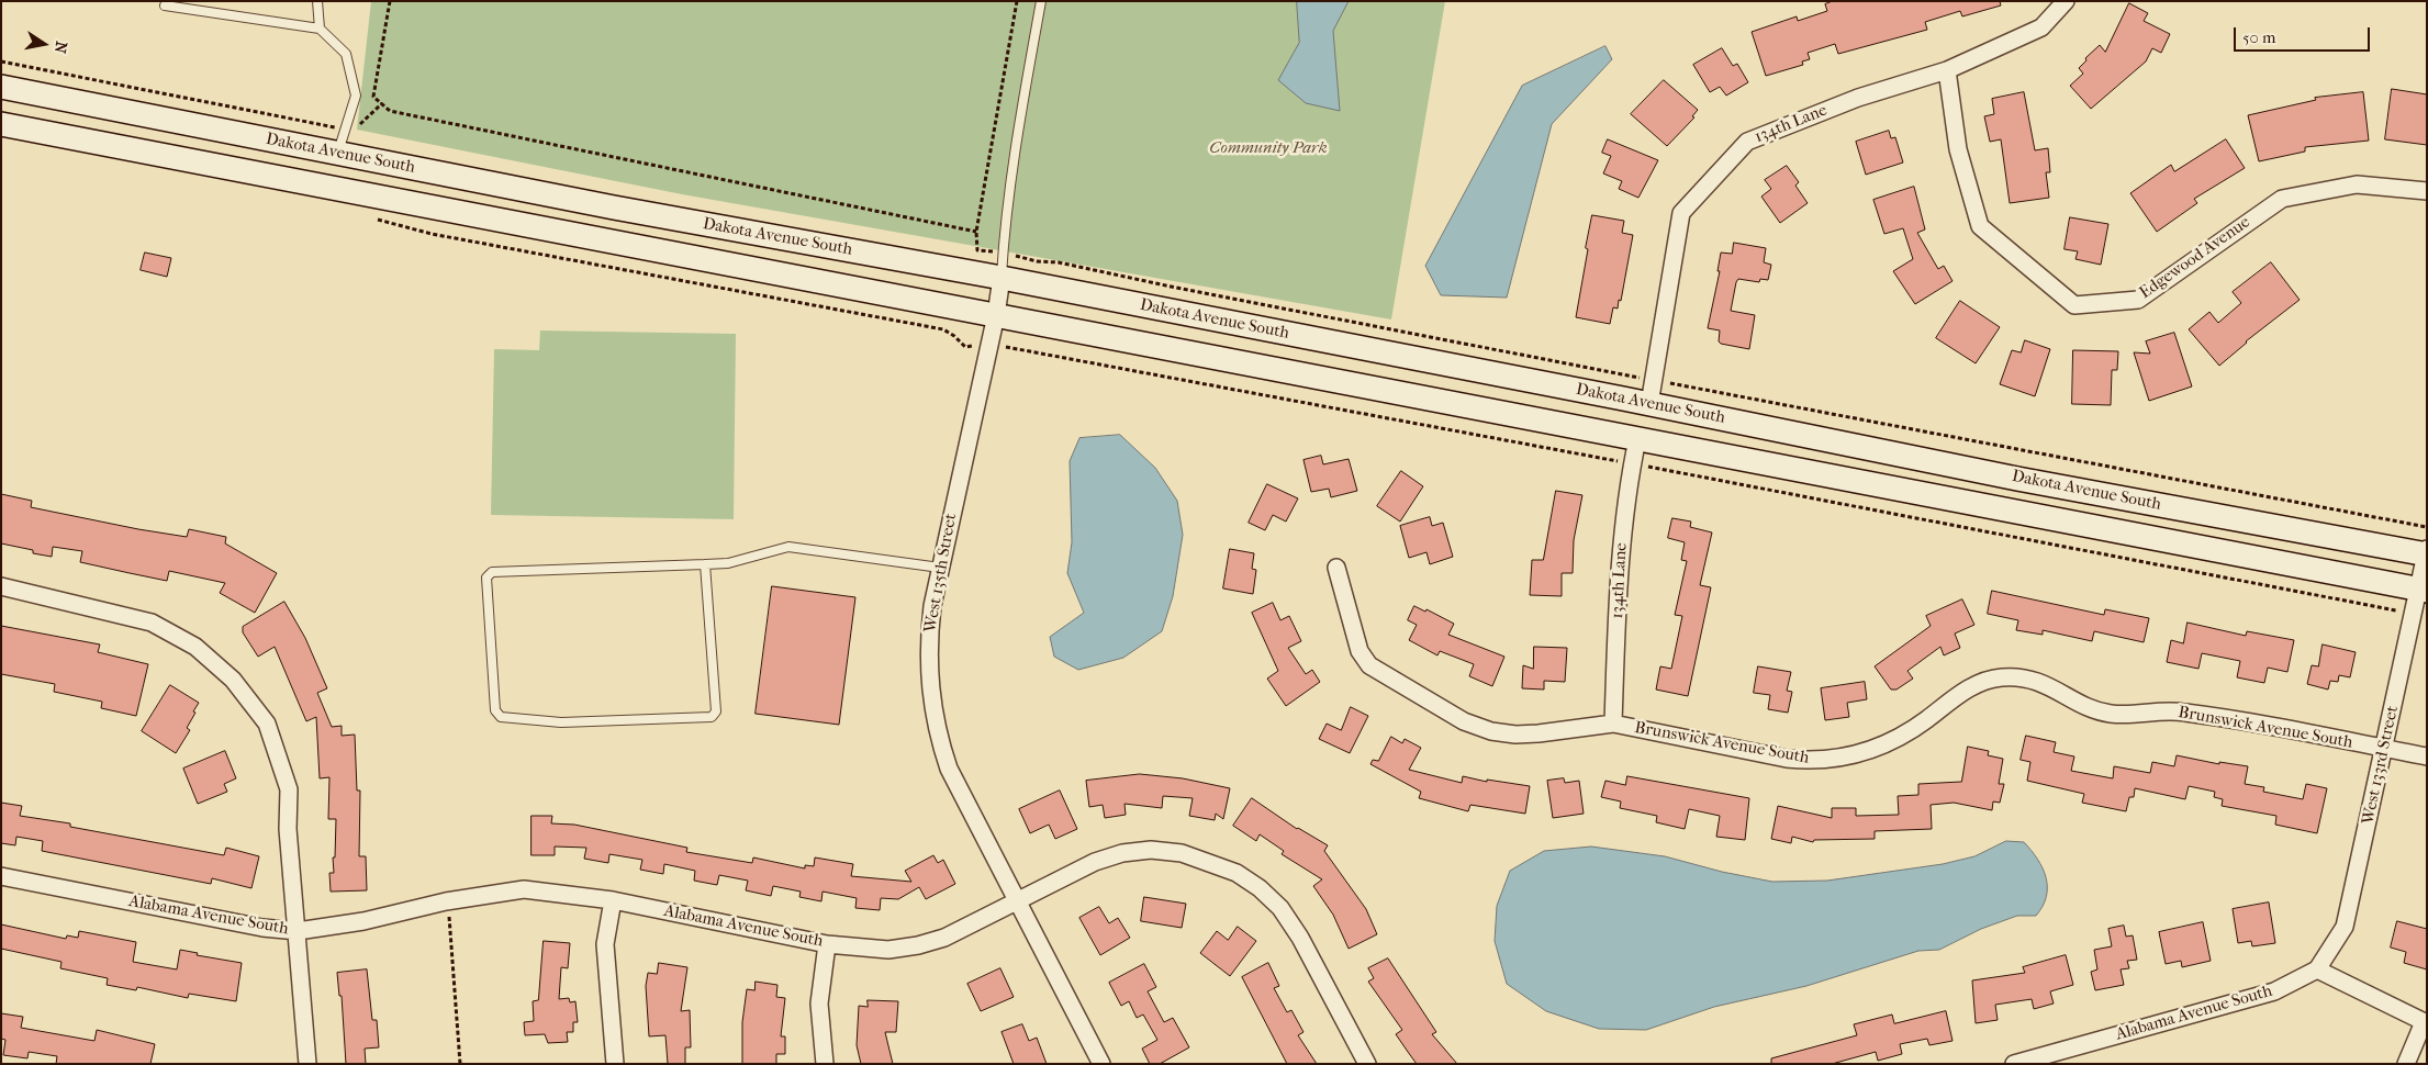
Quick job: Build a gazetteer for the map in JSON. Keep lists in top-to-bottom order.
{
  "streets": {
    "main road": ["Dakota Avenue South"],
    "street": [
      "134th Lane",
      "Edgewood Avenue",
      "West 135th Street",
      "Brunswick Avenue South",
      "West 133rd Street",
      "Alabama Avenue South"
    ]
  },
  "crossings": [
    ["134th Lane", "Dakota Avenue South"],
    ["134th Lane", "Edgewood Avenue"],
    ["134th Lane", "Brunswick Avenue South"],
    ["Dakota Avenue South", "West 135th Street"],
    ["Dakota Avenue South", "West 133rd Street"],
    ["West 135th Street", "Alabama Avenue South"],
    ["Brunswick Avenue South", "West 133rd Street"],
    ["West 133rd Street", "Alabama Avenue South"]
  ],
  "parks": ["Community Park"],
  "scale_bar": "50 m",
  "north": "right"
}
